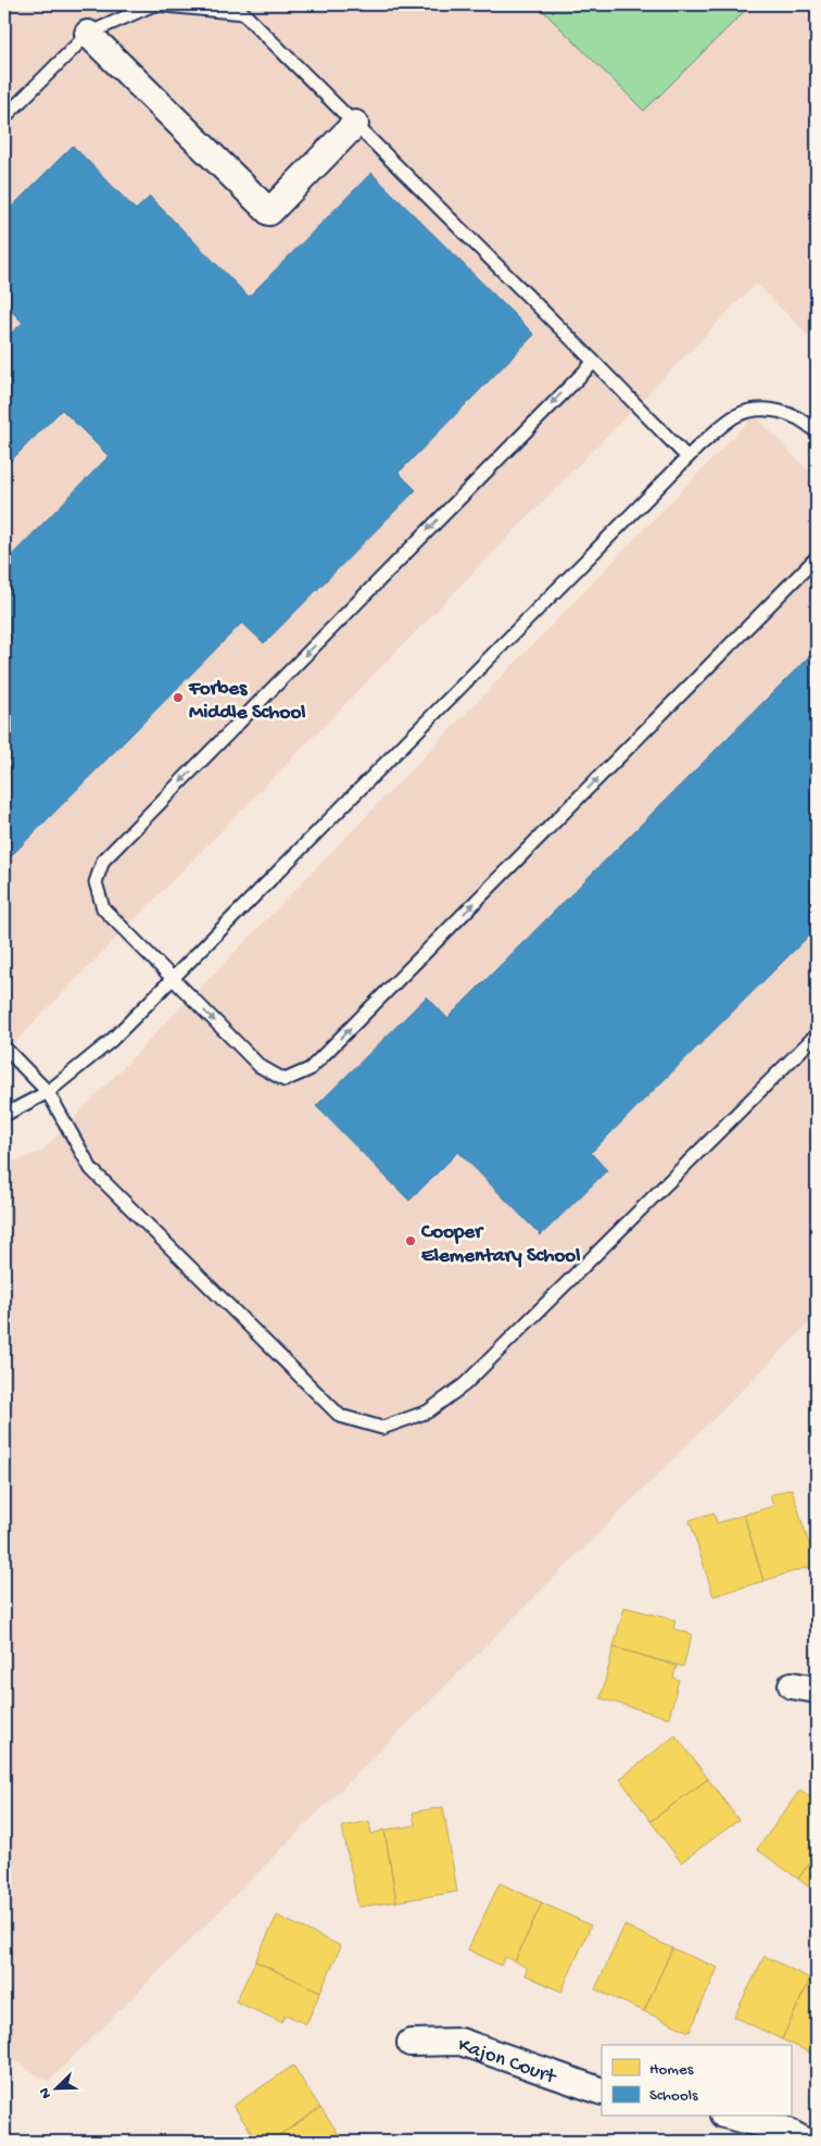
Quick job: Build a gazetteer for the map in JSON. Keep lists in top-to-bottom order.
{
  "streets": {
    "street": ["Kajon Court"]
  },
  "places": ["Forbes Middle School", "Cooper Elementary School"],
  "legend": ["Homes", "Schools"],
  "north": "bottom left"
}
